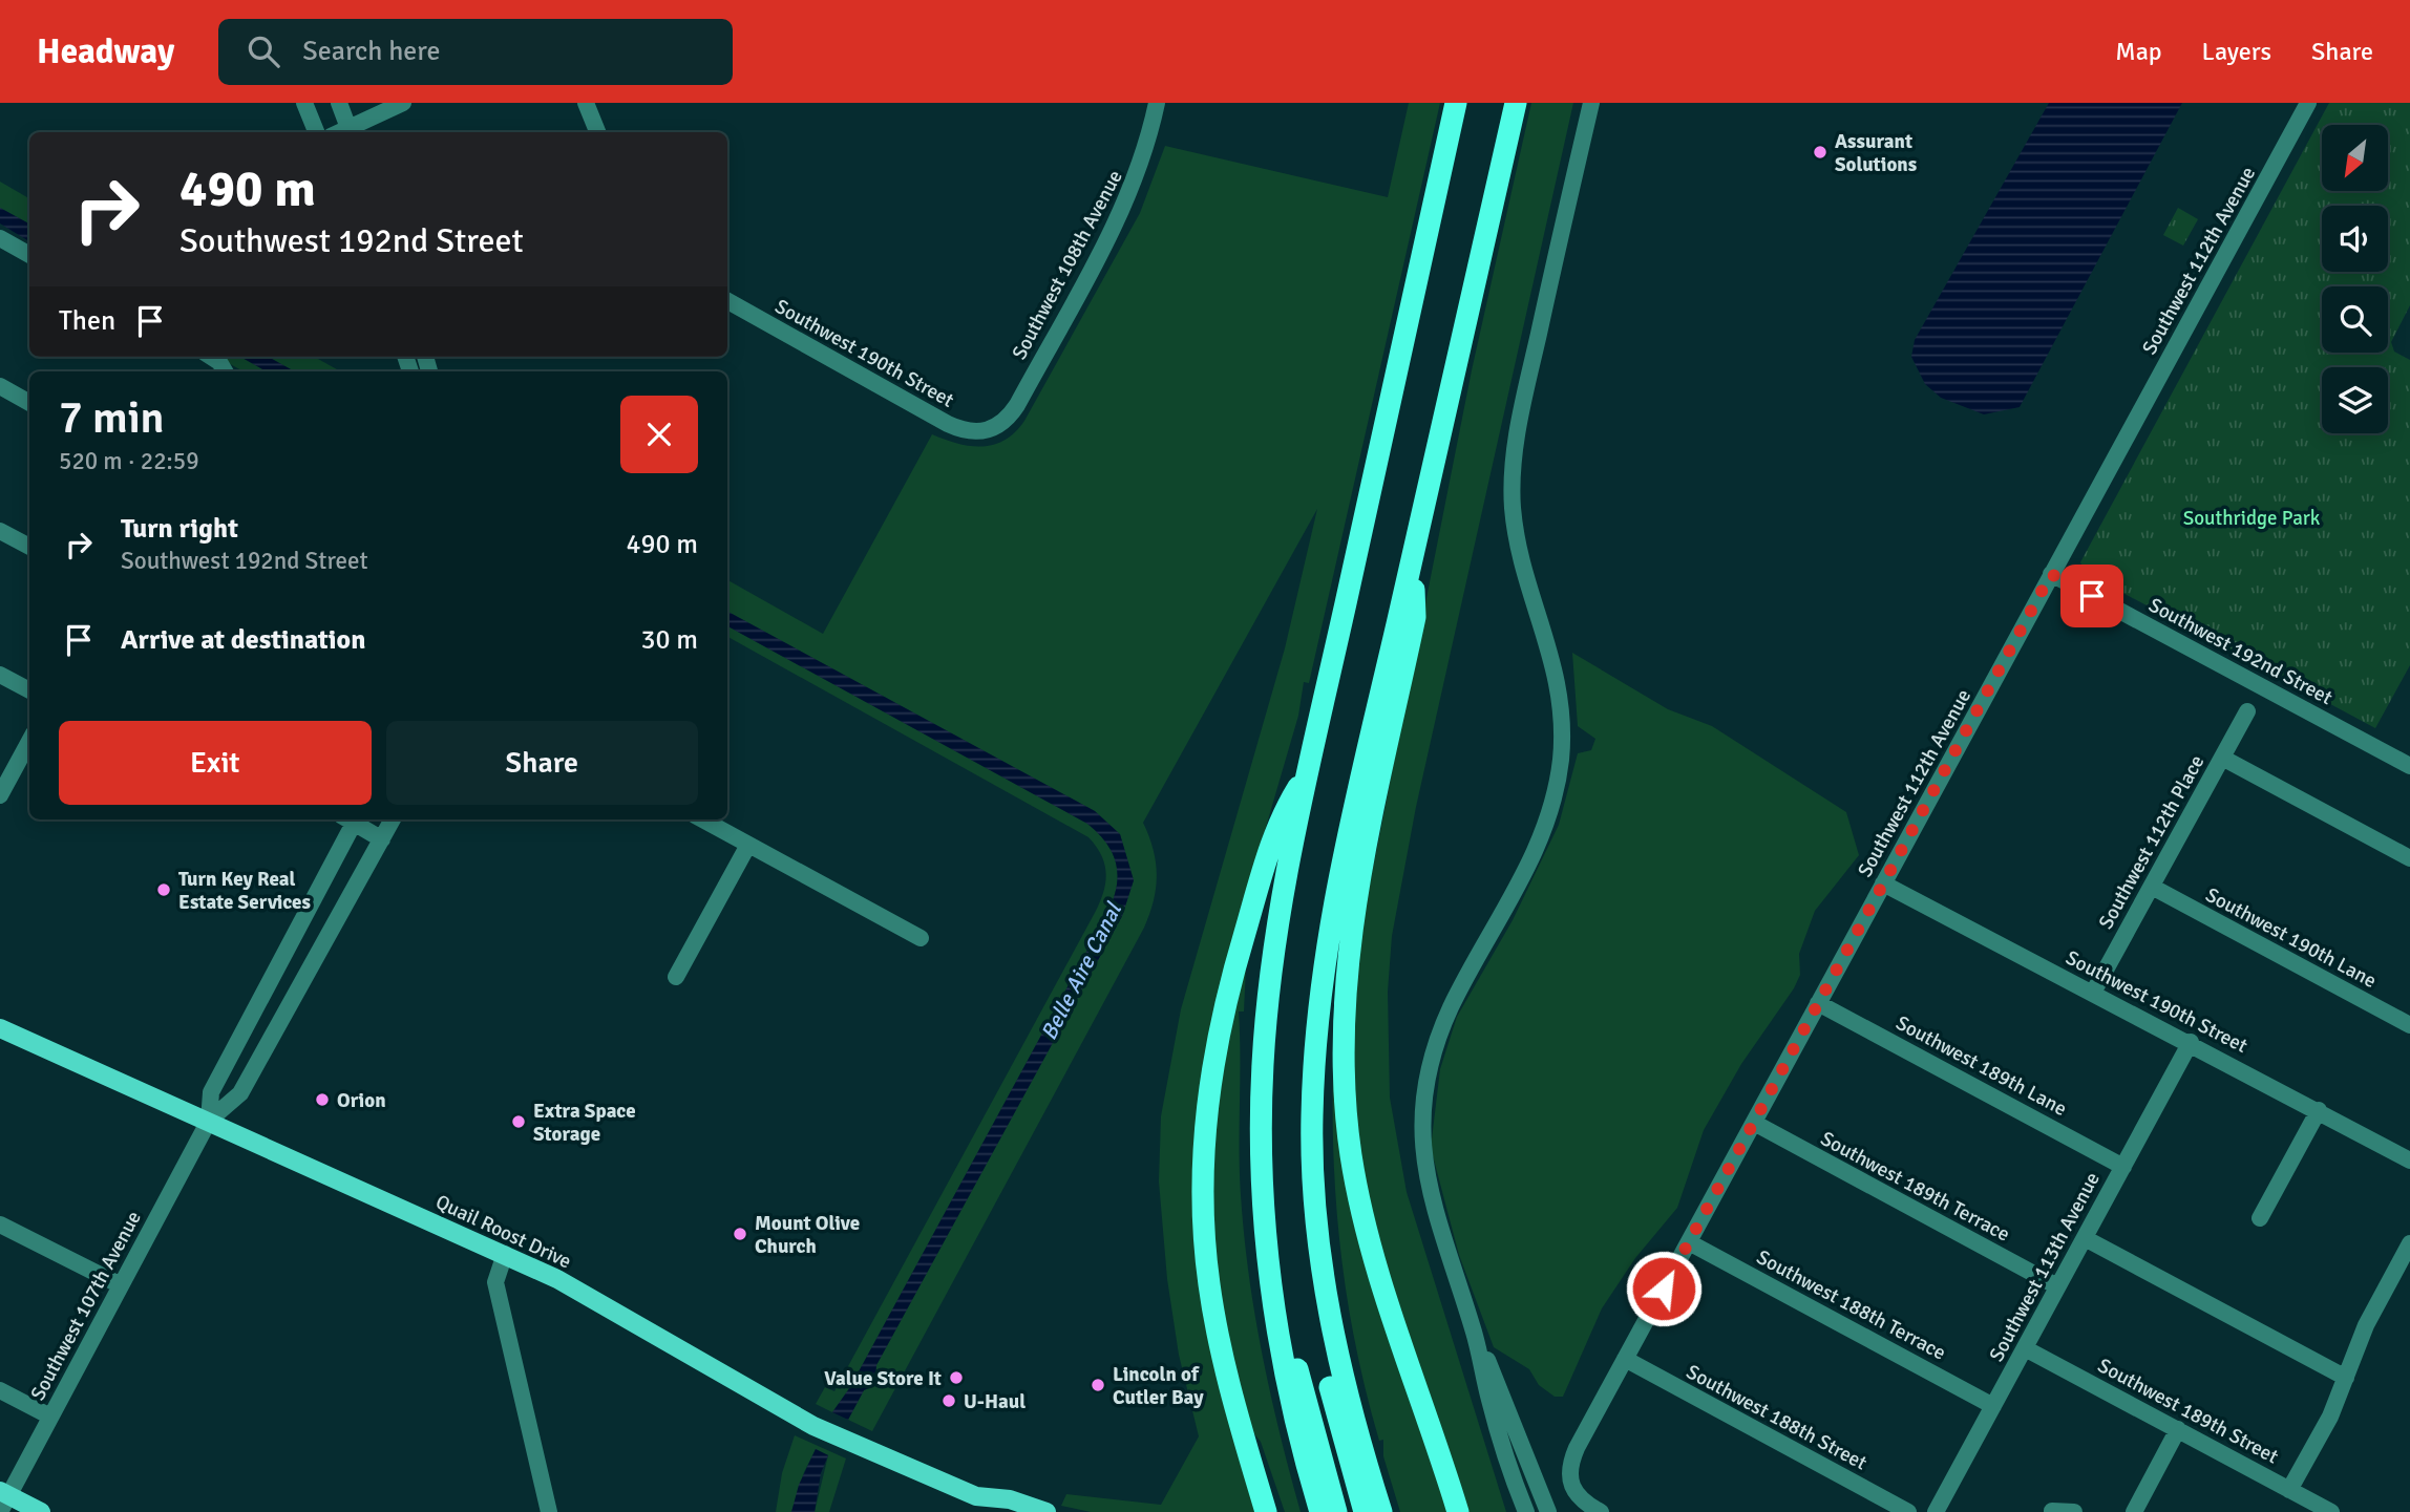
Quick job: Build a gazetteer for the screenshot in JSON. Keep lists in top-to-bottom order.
{
  "streets": {
    "main road": ["Quail Roost Drive"],
    "street": [
      "Southwest 112th Avenue",
      "Southwest 108th Avenue",
      "Southwest 190th Street",
      "Southwest 192nd Street",
      "Southwest 112th Place",
      "Southwest 190th Lane",
      "Southwest 189th Lane",
      "Southwest 189th Terrace",
      "Southwest 113th Avenue",
      "Southwest 188th Terrace",
      "Southwest 107th Avenue",
      "Southwest 189th Street",
      "Southwest 188th Street"
    ]
  },
  "crossings": [
    ["Southwest 112th Avenue", "Southwest 190th Street"],
    ["Southwest 112th Avenue", "Southwest 192nd Street"],
    ["Southwest 112th Avenue", "Southwest 189th Lane"],
    ["Southwest 112th Avenue", "Southwest 189th Terrace"],
    ["Southwest 112th Avenue", "Southwest 188th Terrace"],
    ["Southwest 112th Avenue", "Southwest 188th Street"],
    ["Southwest 108th Avenue", "Southwest 190th Street"],
    ["Southwest 190th Street", "Southwest 112th Place"],
    ["Southwest 190th Street", "Southwest 113th Avenue"],
    ["Southwest 112th Place", "Southwest 190th Lane"],
    ["Southwest 189th Lane", "Southwest 113th Avenue"],
    ["Southwest 189th Terrace", "Southwest 113th Avenue"],
    ["Quail Roost Drive", "Southwest 107th Avenue"],
    ["Southwest 113th Avenue", "Southwest 188th Terrace"],
    ["Southwest 113th Avenue", "Southwest 189th Street"]
  ],
  "water": ["Belle Aire Canal"],
  "parks": ["Southridge Park"],
  "places": [
    "Assurant Solutions",
    "Turn Key Real Estate Services",
    "Orion",
    "Extra Space Storage",
    "Mount Olive Church",
    "Value Store It",
    "Lincoln of Cutler Bay",
    "U-Haul"
  ],
  "north": "bottom left",
  "page": {
    "header": "Headway",
    "search": "Search here",
    "nav": ["Map", "Layers", "Share"],
    "turn": ["490 m", "Southwest 192nd Street"],
    "then": "Then",
    "heading": ["7 min", "520 m · 22:59"],
    "list": [
      {
        "name": "Turn right",
        "note": "Southwest 192nd Street",
        "value": "490 m"
      },
      {
        "name": "Arrive at destination",
        "value": "30 m"
      }
    ],
    "buttons": ["Exit", "Share"]
  }
}
